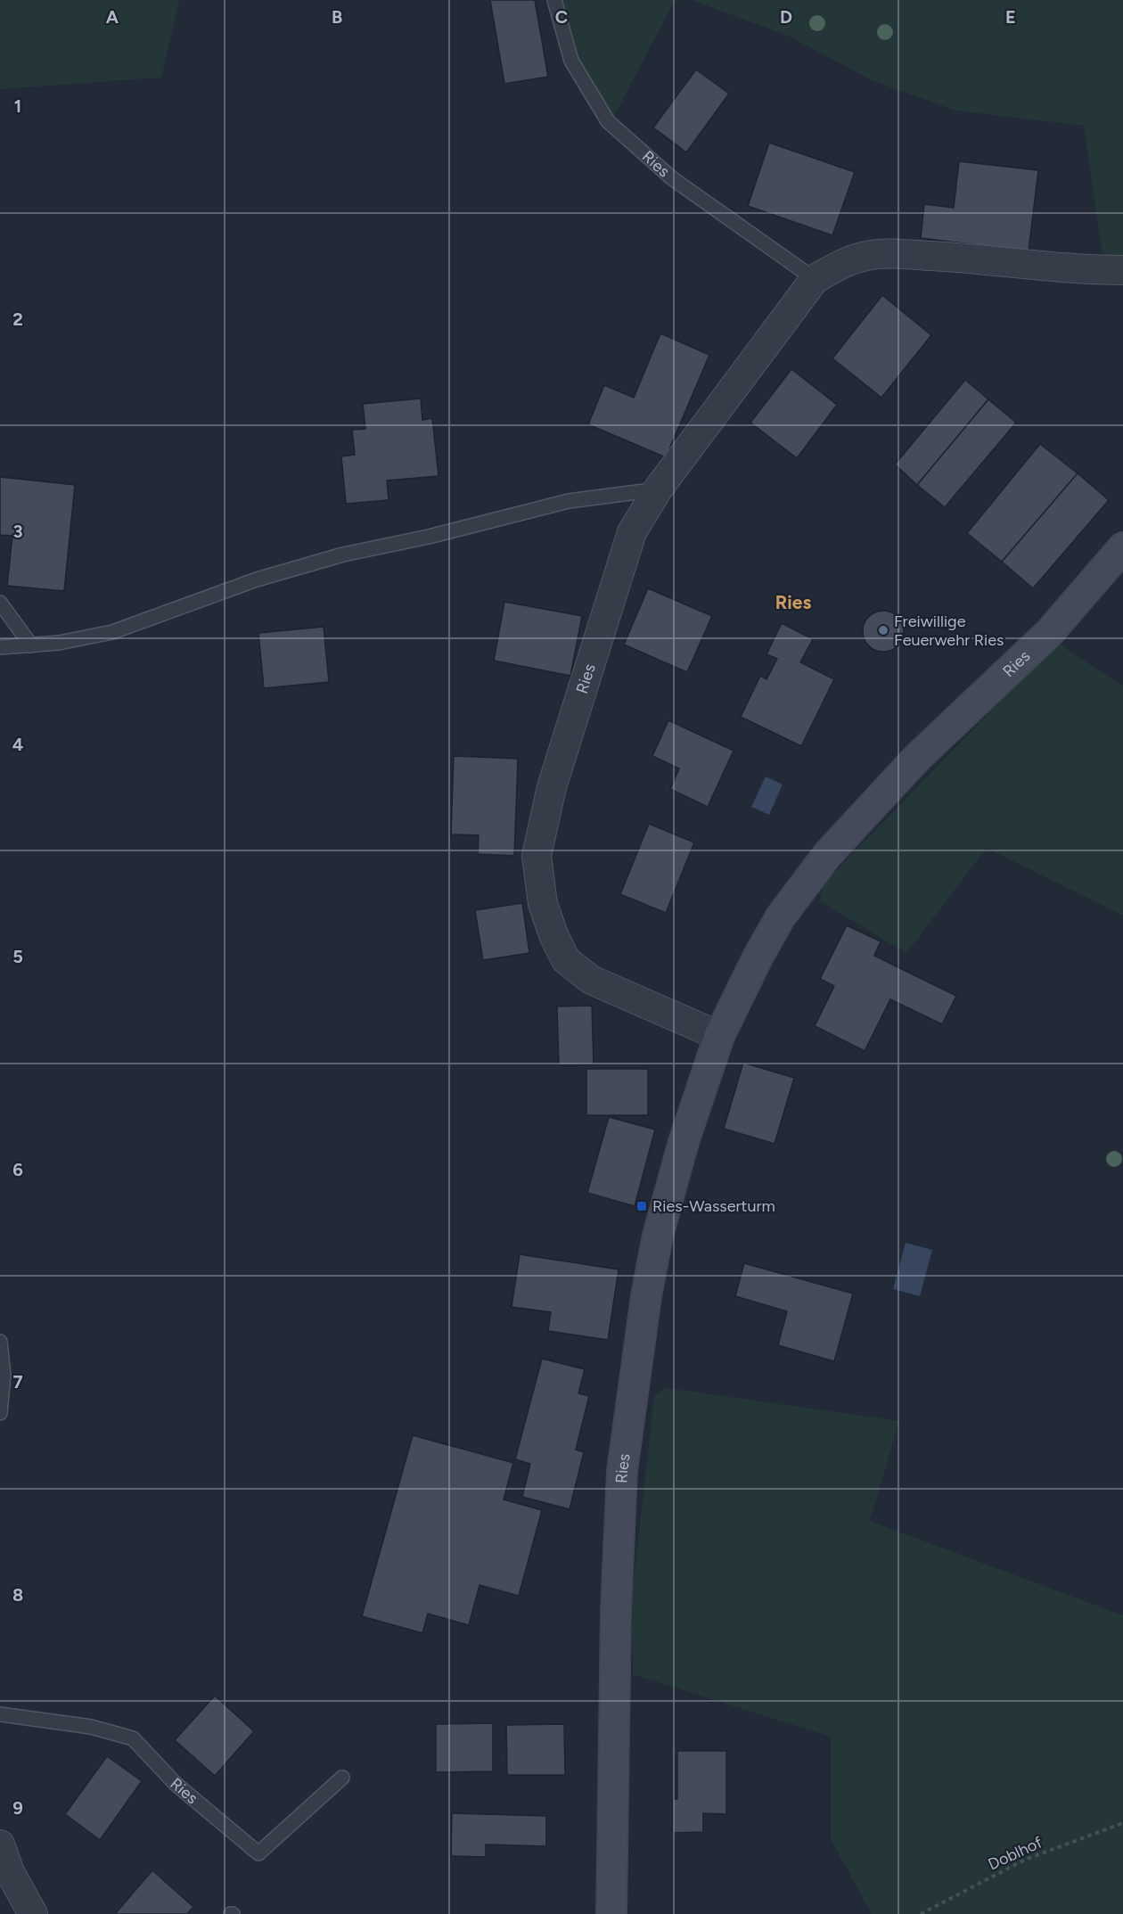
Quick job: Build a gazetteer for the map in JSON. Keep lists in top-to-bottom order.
{
  "streets": {
    "street": ["Ries"],
    "path": ["Doblhof"]
  },
  "districts": ["Ries"],
  "places": {
    "other": ["Freiwillige Feuerwehr Ries"],
    "transit": ["Ries-Wasserturm"]
  },
  "grid": {
    "columns": [
      "A",
      "B",
      "C",
      "D",
      "E"
    ],
    "rows": [
      "1",
      "2",
      "3",
      "4",
      "5",
      "6",
      "7",
      "8",
      "9"
    ]
  }
}
